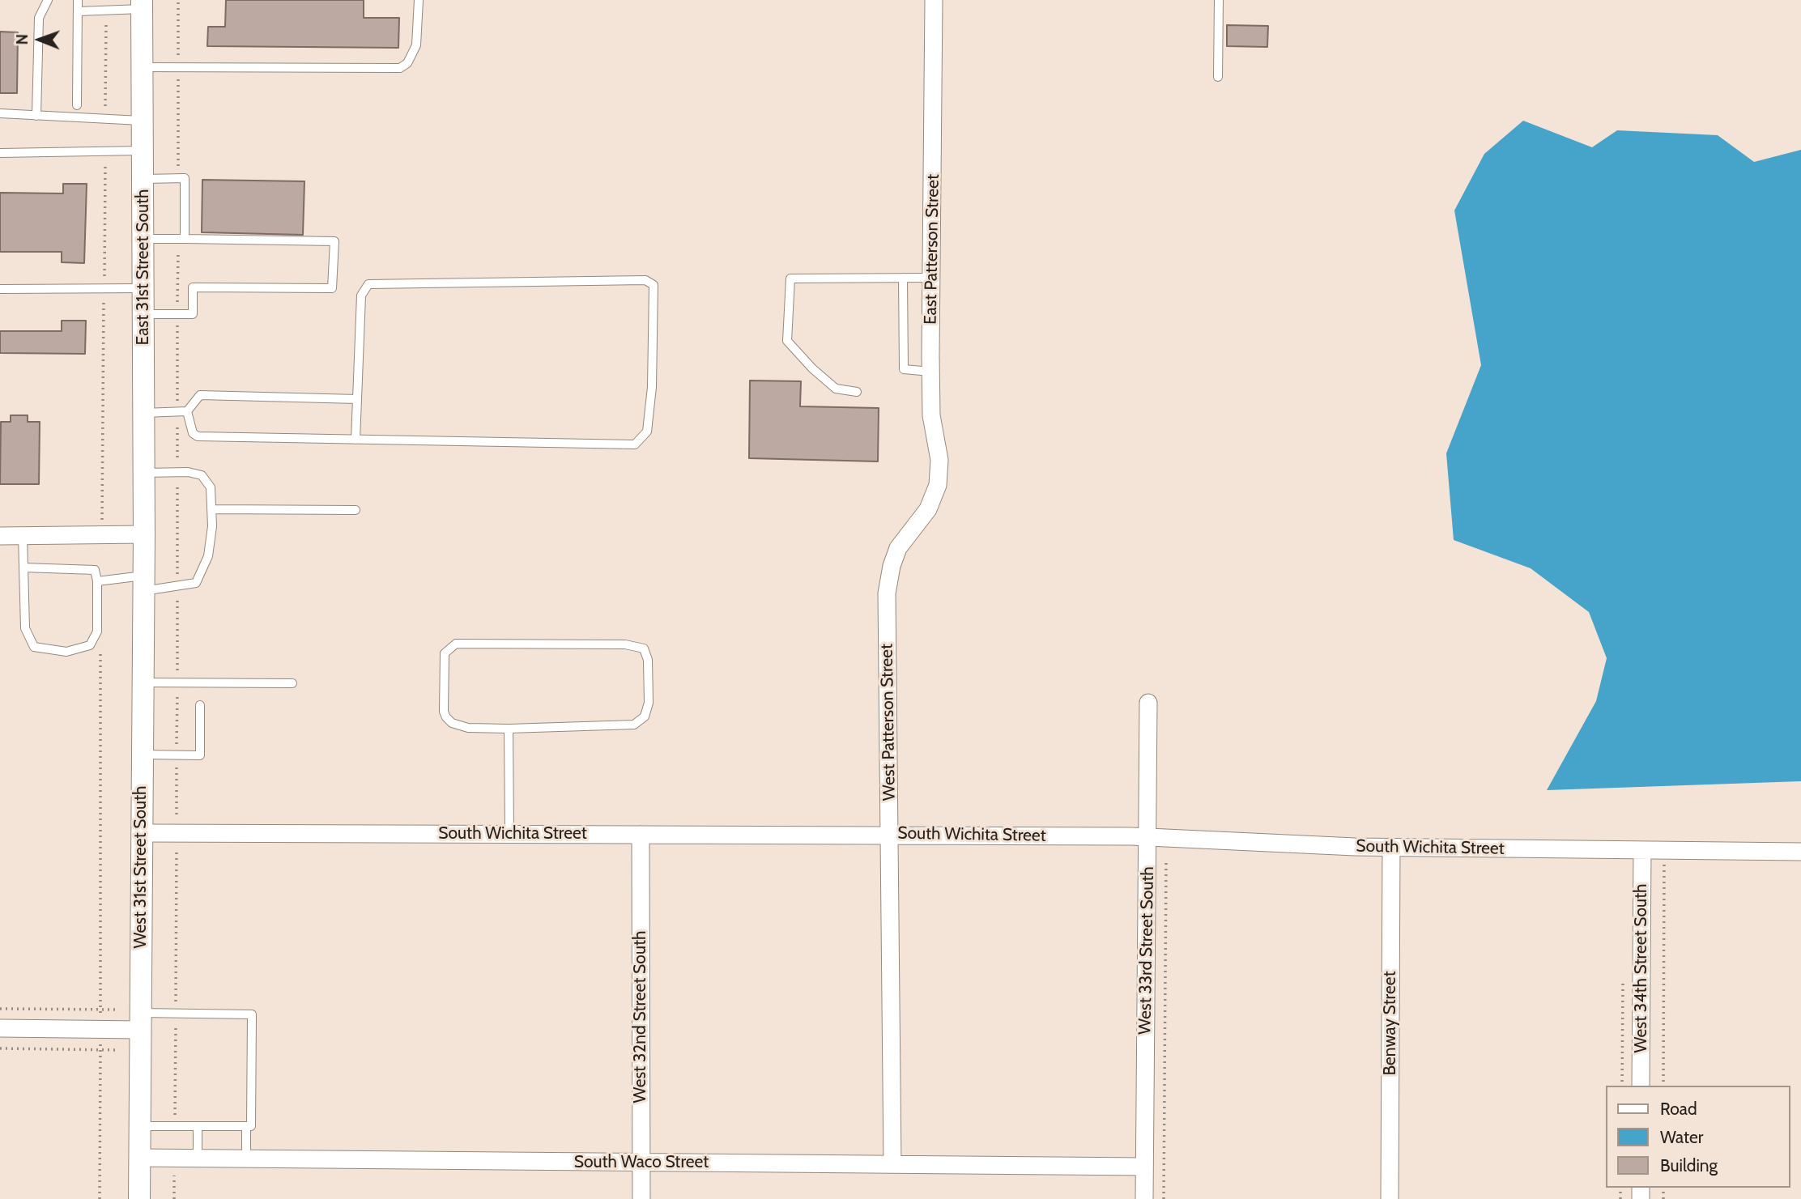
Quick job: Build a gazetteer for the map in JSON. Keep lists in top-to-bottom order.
{
  "streets": {
    "street": [
      "East Patterson Street",
      "East 31st Street South",
      "West Patterson Street",
      "South Wichita Street",
      "West 31st Street South",
      "West 33rd Street South",
      "West 34th Street South",
      "West 32nd Street South",
      "Benway Street",
      "South Waco Street"
    ]
  },
  "crossings": [
    ["East Patterson Street", "West Patterson Street"],
    ["East 31st Street South", "West 31st Street South"],
    ["West Patterson Street", "South Wichita Street"],
    ["West Patterson Street", "South Waco Street"],
    ["South Wichita Street", "West 31st Street South"],
    ["South Wichita Street", "West 33rd Street South"],
    ["South Wichita Street", "West 34th Street South"],
    ["South Wichita Street", "West 32nd Street South"],
    ["South Wichita Street", "Benway Street"],
    ["West 31st Street South", "South Waco Street"],
    ["West 33rd Street South", "South Waco Street"],
    ["West 32nd Street South", "South Waco Street"]
  ],
  "legend": ["Road", "Water", "Building"],
  "north": "left"
}
